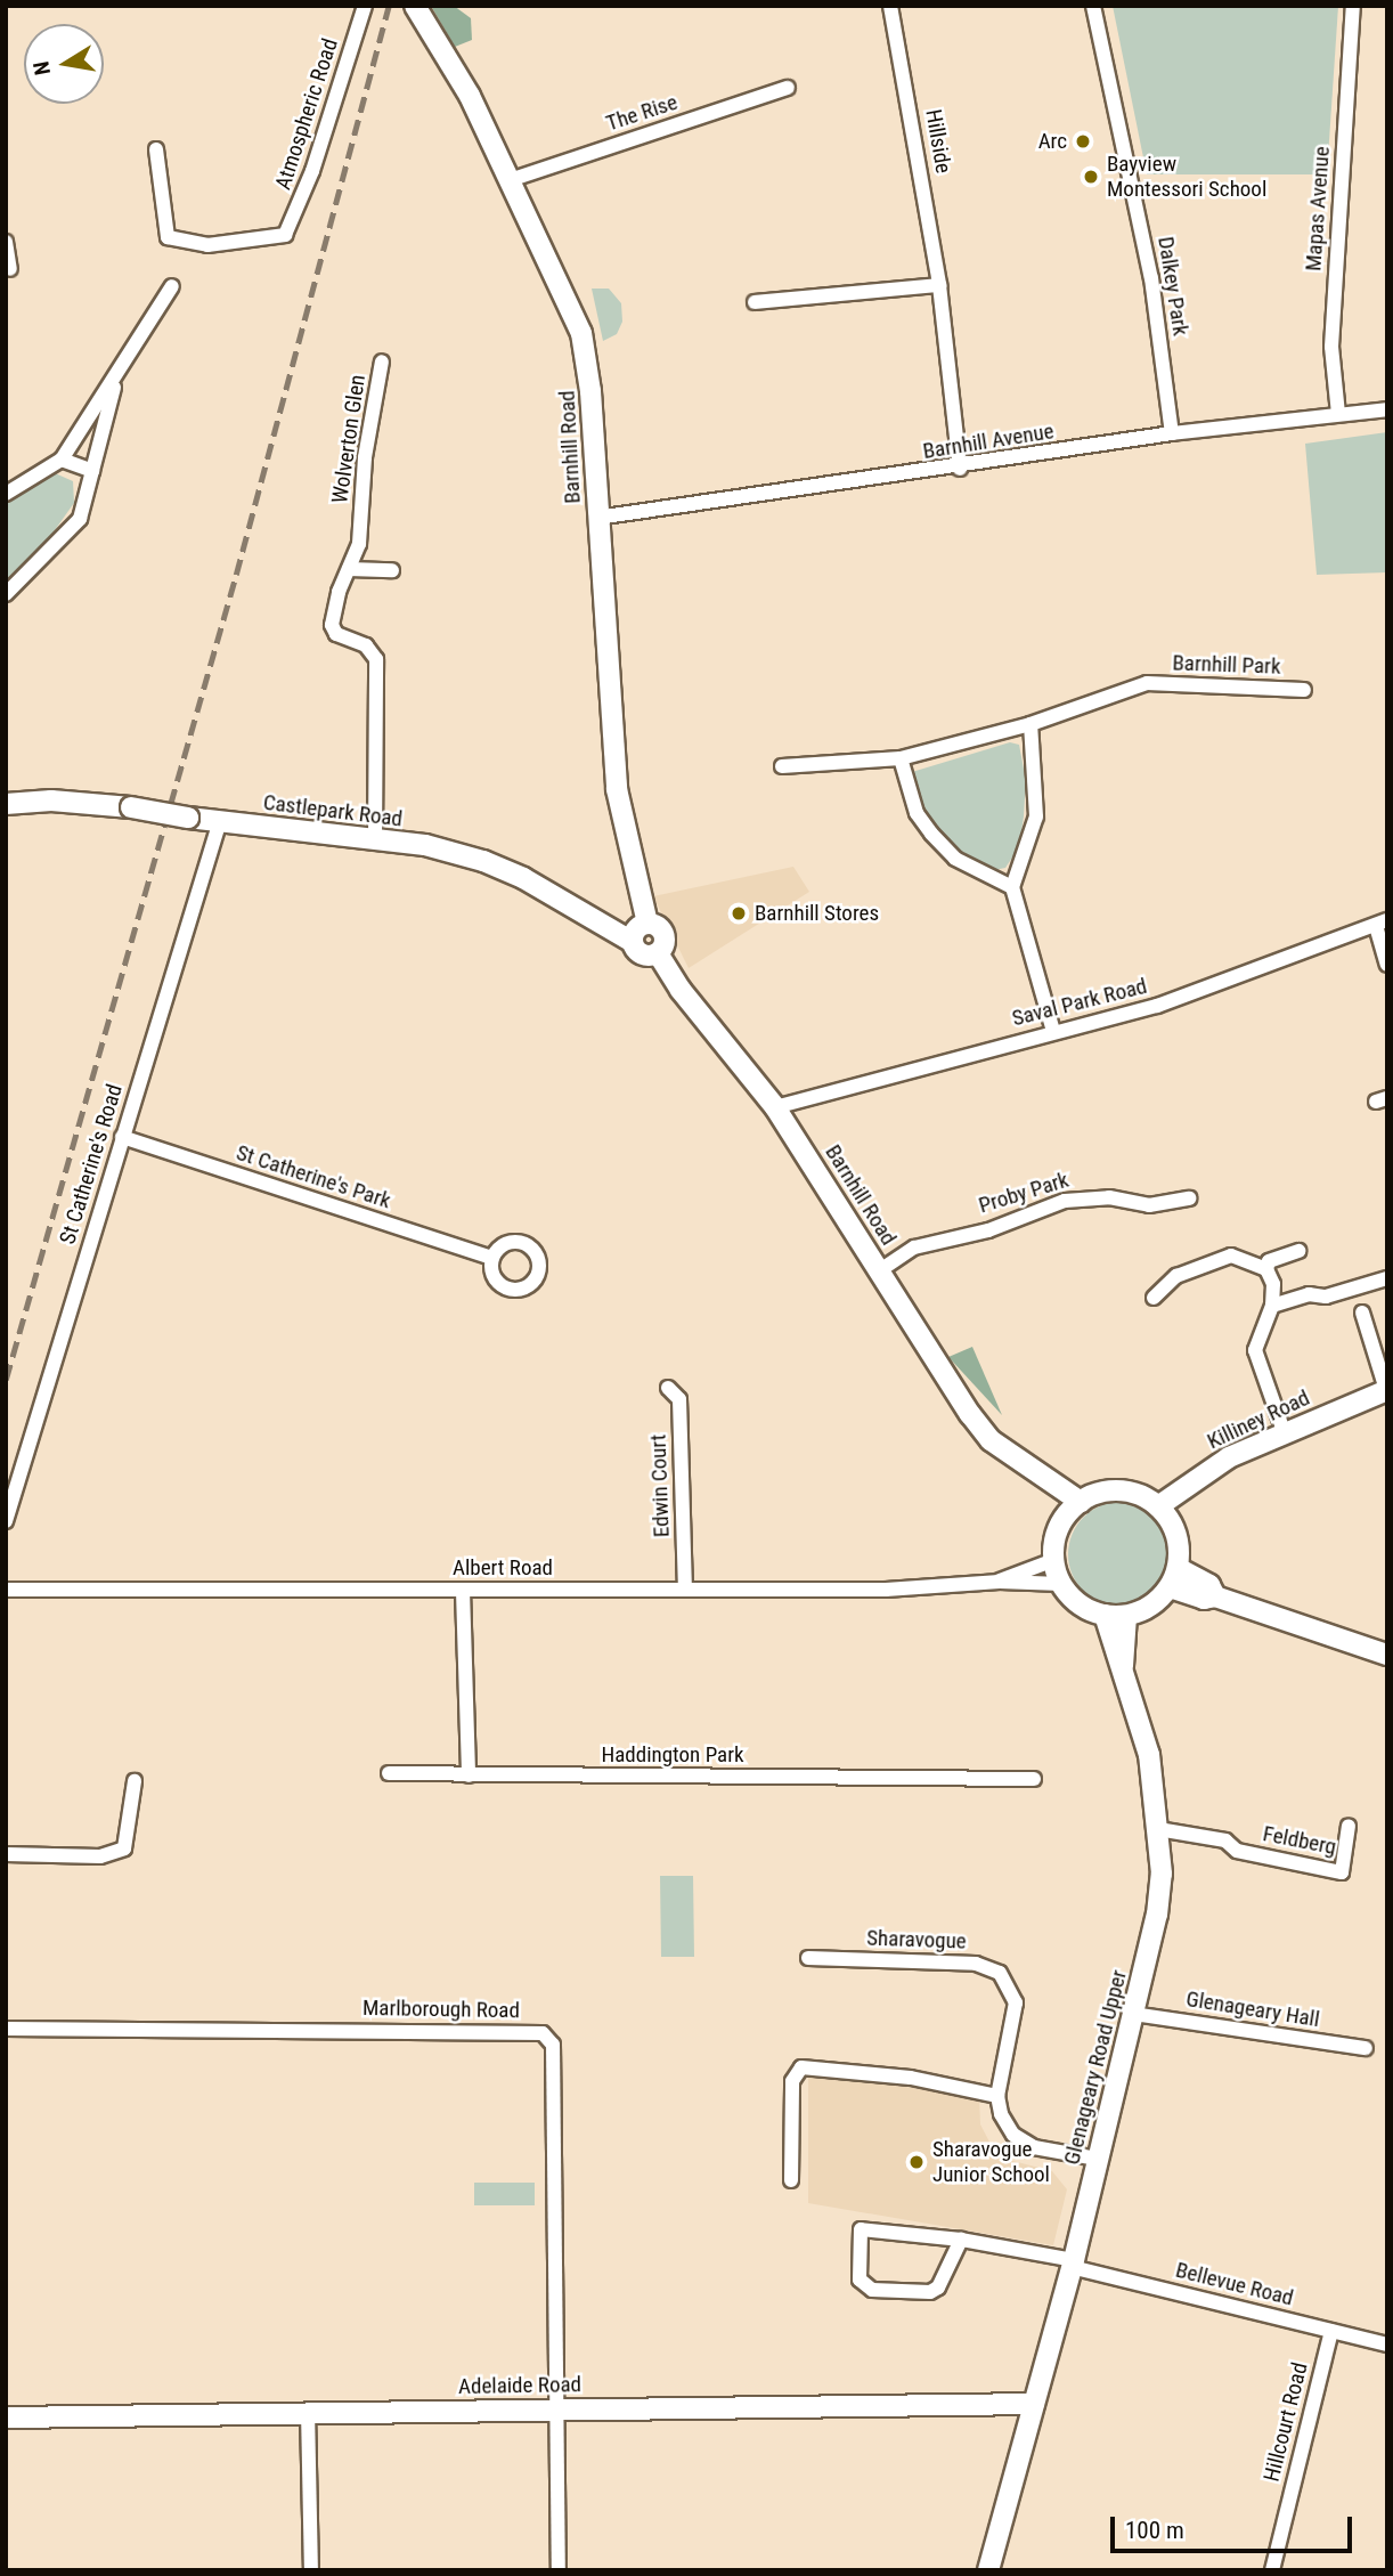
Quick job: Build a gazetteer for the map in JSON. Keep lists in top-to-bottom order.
{
  "streets": {
    "main road": [
      "Barnhill Road",
      "Castlepark Road",
      "Killiney Road",
      "Glenageary Road Upper",
      "Adelaide Road"
    ],
    "street": [
      "The Rise",
      "Atmospheric Road",
      "Hillside",
      "Mapas Avenue",
      "Dalkey Park",
      "Wolverton Glen",
      "Barnhill Avenue",
      "Barnhill Park",
      "Saval Park Road",
      "St Catherine's Road",
      "St Catherine's Park",
      "Proby Park",
      "Edwin Court",
      "Albert Road",
      "Haddington Park",
      "Feldberg",
      "Sharavogue",
      "Marlborough Road",
      "Glenageary Hall",
      "Bellevue Road",
      "Hillcourt Road"
    ]
  },
  "crossings": [
    ["The Rise", "Barnhill Road"],
    ["Hillside", "Barnhill Avenue"],
    ["Mapas Avenue", "Barnhill Avenue"],
    ["Dalkey Park", "Barnhill Avenue"],
    ["Wolverton Glen", "Castlepark Road"],
    ["Barnhill Avenue", "Barnhill Road"],
    ["Barnhill Road", "Castlepark Road"],
    ["Barnhill Road", "Saval Park Road"],
    ["Barnhill Road", "Proby Park"],
    ["Barnhill Road", "Killiney Road"],
    ["Barnhill Road", "Albert Road"],
    ["Barnhill Road", "Glenageary Road Upper"],
    ["Castlepark Road", "St Catherine's Road"],
    ["St Catherine's Road", "St Catherine's Park"],
    ["Killiney Road", "Albert Road"],
    ["Killiney Road", "Glenageary Road Upper"],
    ["Edwin Court", "Albert Road"],
    ["Albert Road", "Glenageary Road Upper"],
    ["Feldberg", "Glenageary Road Upper"],
    ["Marlborough Road", "Adelaide Road"],
    ["Glenageary Hall", "Glenageary Road Upper"],
    ["Glenageary Road Upper", "Bellevue Road"],
    ["Glenageary Road Upper", "Adelaide Road"],
    ["Bellevue Road", "Hillcourt Road"]
  ],
  "places": [
    "Arc",
    "Bayview Montessori School",
    "Barnhill Stores",
    "Sharavogue Junior School"
  ],
  "scale_bar": "100 m",
  "north": "left"
}
